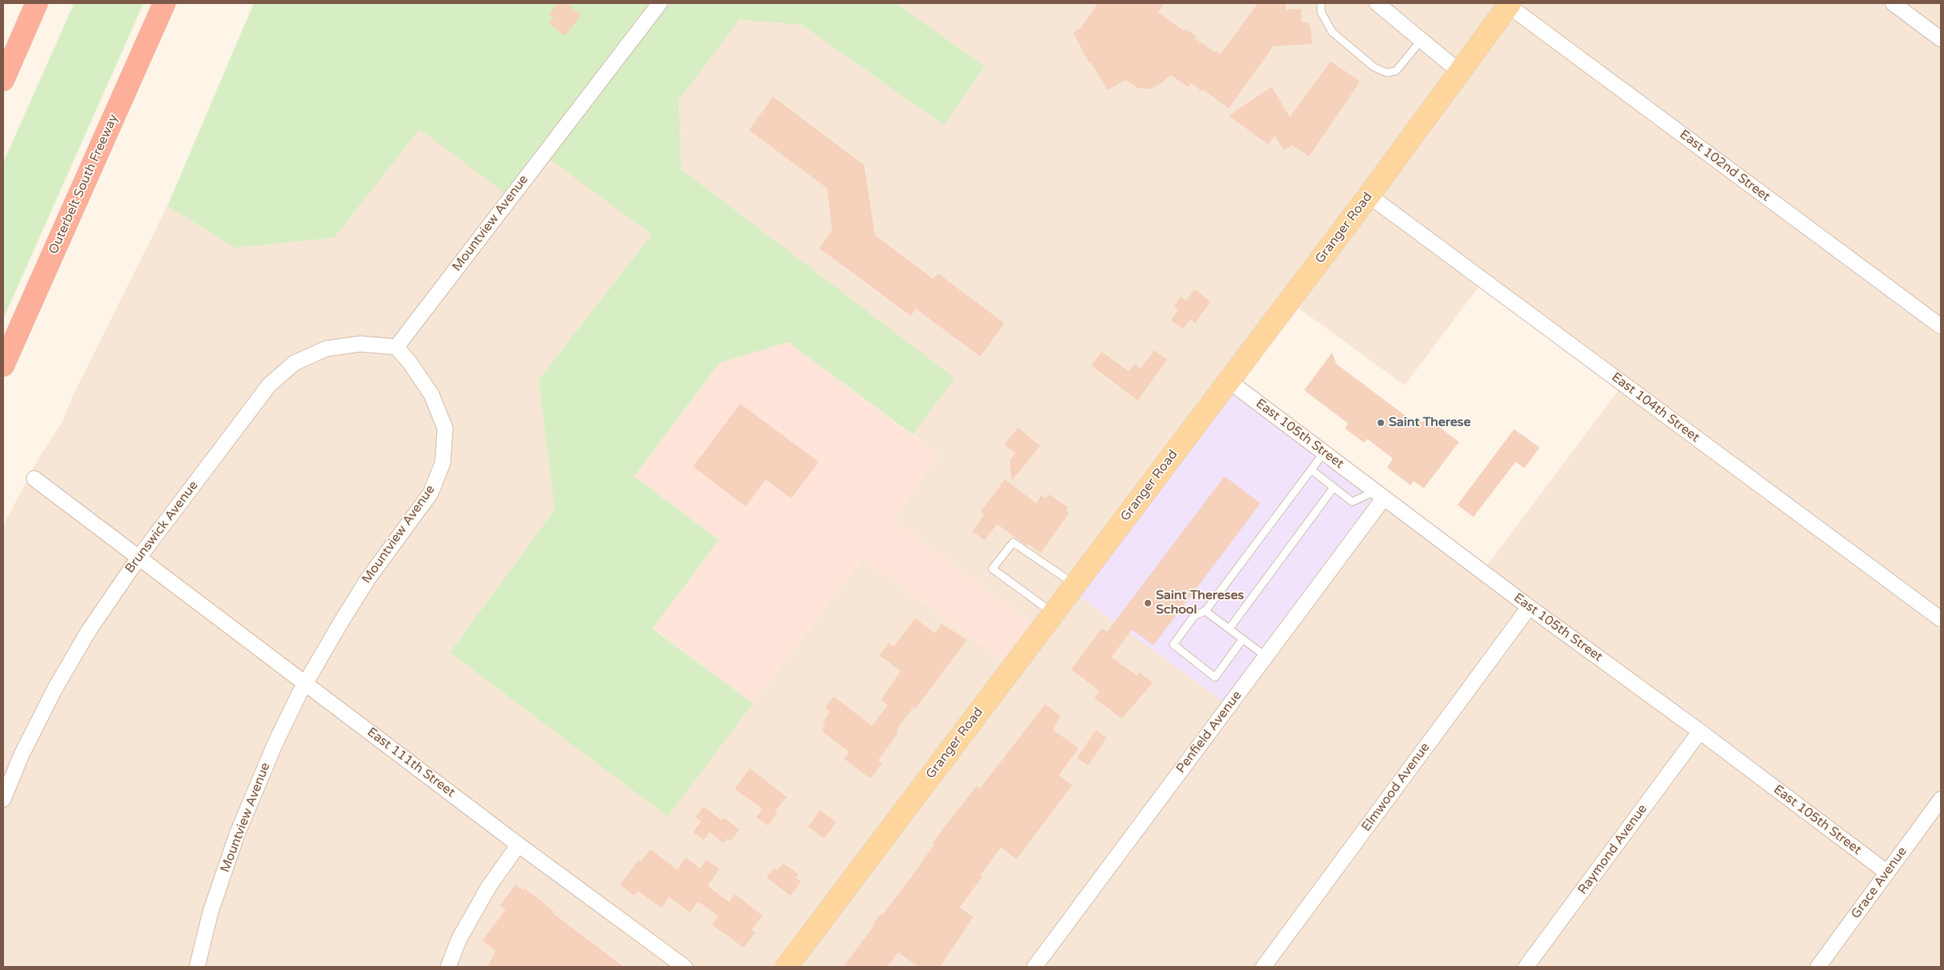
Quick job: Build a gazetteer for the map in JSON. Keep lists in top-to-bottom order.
{
  "streets": {
    "highway": ["Outerbelt South Freeway"],
    "main road": ["Granger Road"],
    "street": [
      "East 102nd Street",
      "Mountview Avenue",
      "East 104th Street",
      "East 105th Street",
      "Brunswick Avenue",
      "Penfield Avenue",
      "East 111th Street",
      "Elmwood Avenue",
      "Raymond Avenue",
      "Grace Avenue"
    ]
  },
  "crossings": [
    ["East 102nd Street", "Granger Road"],
    ["Mountview Avenue", "Brunswick Avenue"],
    ["Mountview Avenue", "East 111th Street"],
    ["Granger Road", "East 104th Street"],
    ["Granger Road", "East 105th Street"],
    ["East 105th Street", "Penfield Avenue"],
    ["East 105th Street", "Elmwood Avenue"],
    ["East 105th Street", "Raymond Avenue"],
    ["East 105th Street", "Grace Avenue"],
    ["Brunswick Avenue", "East 111th Street"]
  ],
  "places": ["Saint Therese", "Saint Thereses School"]
}
